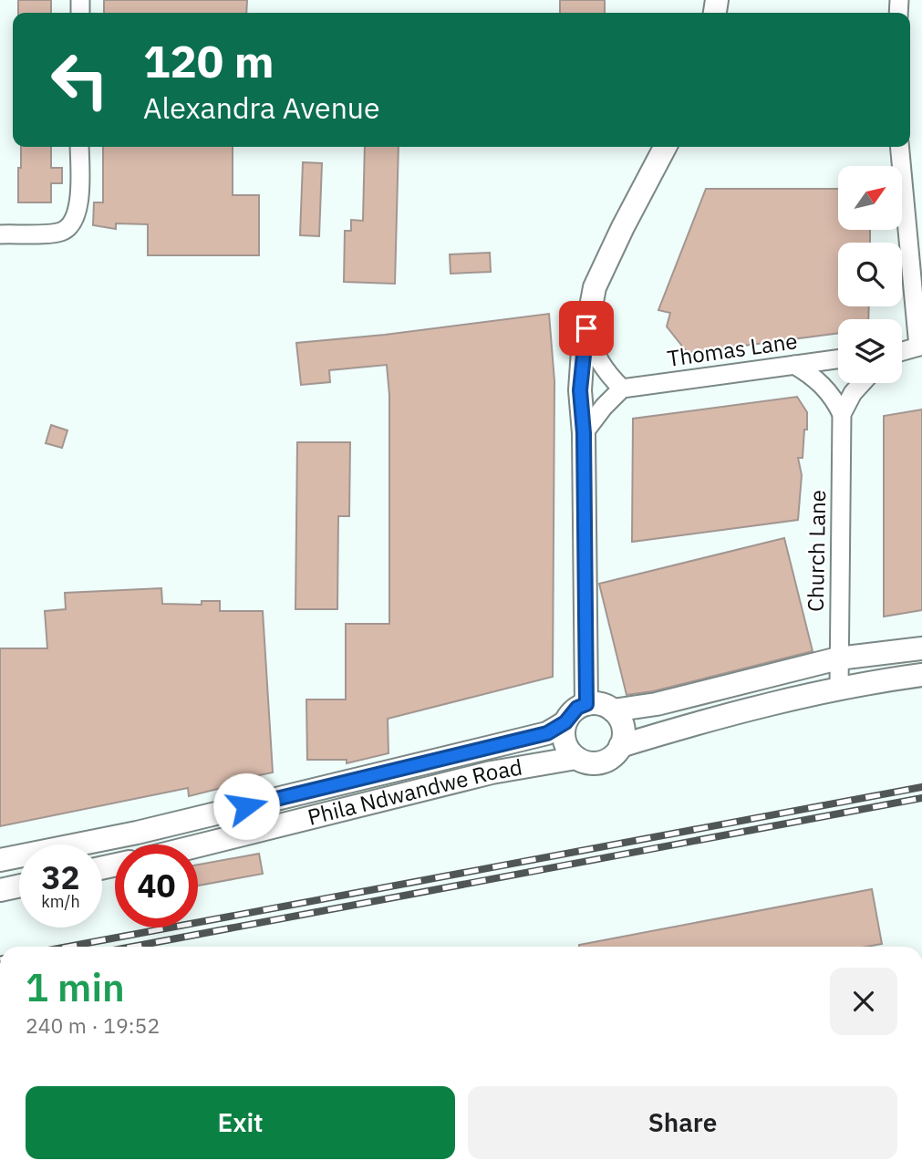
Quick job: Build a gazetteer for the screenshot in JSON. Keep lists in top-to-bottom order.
{
  "streets": {
    "street": ["Thomas Lane", "Church Lane", "Phila Ndwandwe Road"]
  },
  "north": "top right",
  "page": {
    "turn": ["120 m", "Alexandra Avenue"],
    "speed": "32 km/h",
    "limit": "40",
    "heading": ["1 min", "240 m · 19:52"],
    "buttons": ["Exit", "Share"]
  }
}
